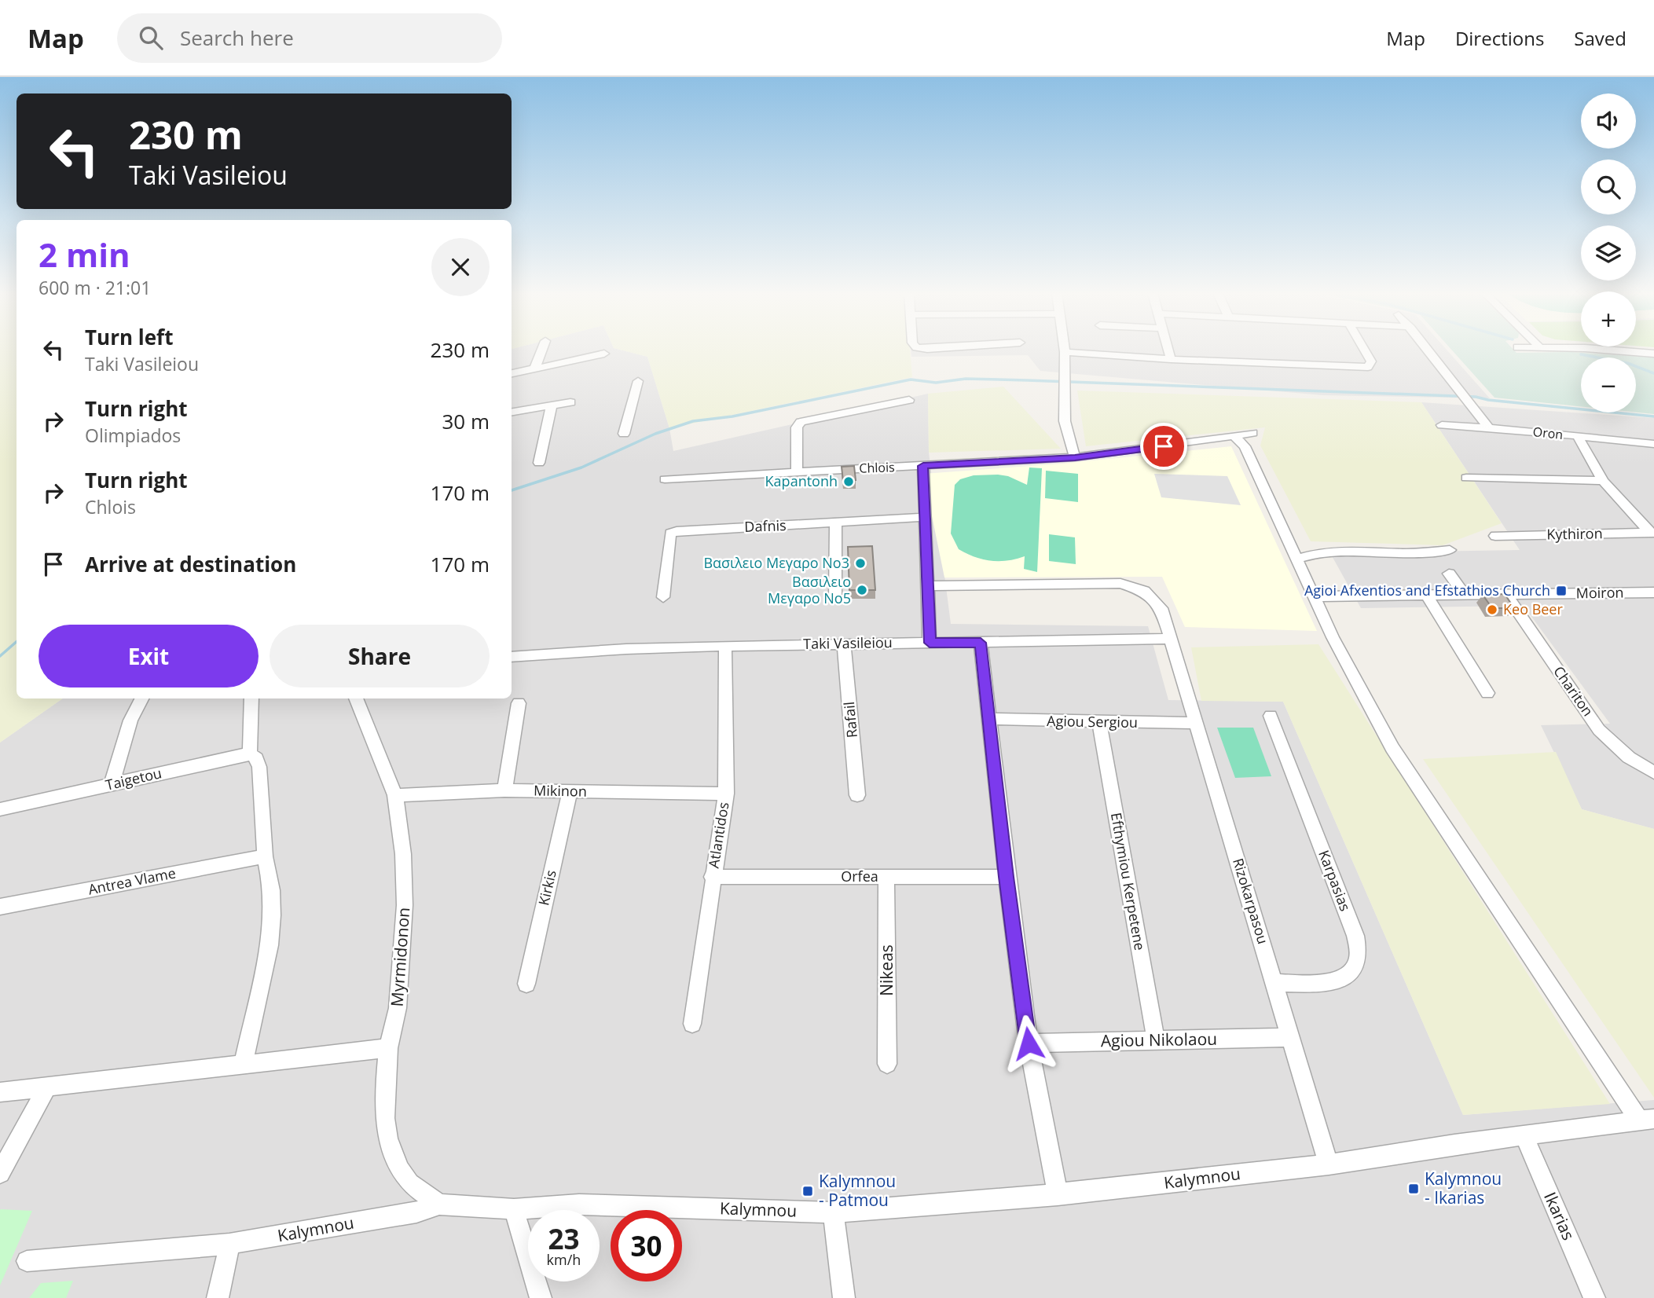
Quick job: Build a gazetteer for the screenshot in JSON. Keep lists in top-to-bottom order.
{
  "streets": {
    "street": [
      "Oron",
      "Chlois",
      "Dafnis",
      "Kythiron",
      "Moiron",
      "Taki Vasileiou",
      "Chariton",
      "Rafail",
      "Agiou Sergiou",
      "Taigetou",
      "Mikinon",
      "Atlantidos",
      "Orfea",
      "Karpasias",
      "Antrea Vlame",
      "Efthymiou Kerpetene",
      "Kirkis",
      "Rizokarpasou",
      "Myrmidonon",
      "Nikeas",
      "Agiou Nikolaou",
      "Kalymnou",
      "Ikarias"
    ]
  },
  "crossings": [
    ["Moiron", "Chariton"],
    ["Taki Vasileiou", "Rafail"],
    ["Taki Vasileiou", "Atlantidos"],
    ["Taki Vasileiou", "Rizokarpasou"],
    ["Agiou Sergiou", "Efthymiou Kerpetene"],
    ["Agiou Sergiou", "Rizokarpasou"],
    ["Mikinon", "Atlantidos"],
    ["Mikinon", "Kirkis"],
    ["Mikinon", "Myrmidonon"],
    ["Atlantidos", "Orfea"],
    ["Orfea", "Nikeas"],
    ["Karpasias", "Rizokarpasou"],
    ["Efthymiou Kerpetene", "Agiou Nikolaou"],
    ["Rizokarpasou", "Agiou Nikolaou"],
    ["Rizokarpasou", "Kalymnou"],
    ["Myrmidonon", "Kalymnou"],
    ["Kalymnou", "Ikarias"]
  ],
  "places": {
    "other": [
      "Kapantonh",
      "Βασιλειο Μεγαρο Νο3",
      "Βασιλειο Μεγαρο Νο5",
      "Keo Beer"
    ],
    "transit": ["Agioi Afxentios and Efstathios Church", "Kalymnou - Ikarias", "Kalymnou - Patmou"]
  },
  "page": {
    "header": "Map",
    "search": "Search here",
    "nav": ["Map", "Directions", "Saved"],
    "map_buttons": ["+", "−"],
    "turn": ["230 m", "Taki Vasileiou"],
    "heading": ["2 min", "600 m · 21:01"],
    "list": [
      {
        "name": "Turn left",
        "note": "Taki Vasileiou",
        "value": "230 m"
      },
      {
        "name": "Turn right",
        "note": "Olimpiados",
        "value": "30 m"
      },
      {
        "name": "Turn right",
        "note": "Chlois",
        "value": "170 m"
      },
      {
        "name": "Arrive at destination",
        "value": "170 m"
      }
    ],
    "buttons": ["Exit", "Share"],
    "speed": "23 km/h",
    "limit": "30"
  }
}
